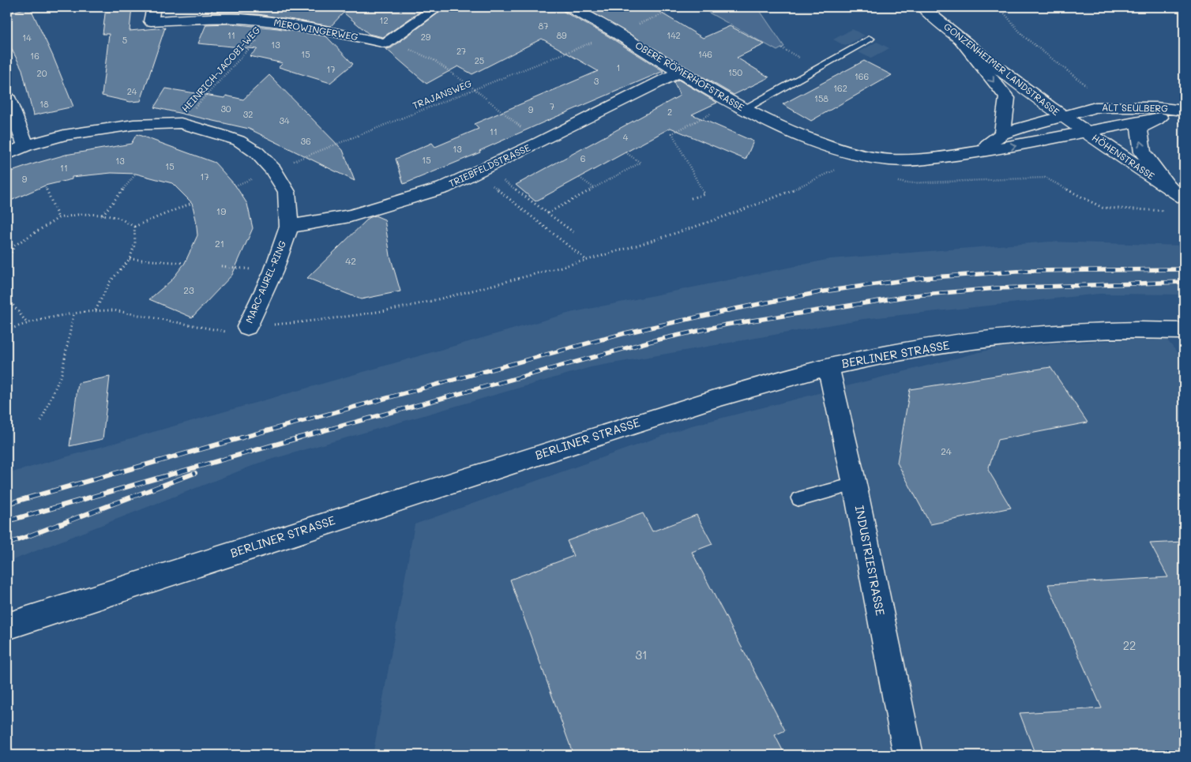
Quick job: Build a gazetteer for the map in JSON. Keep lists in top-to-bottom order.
{
  "streets": {
    "street": [
      "MEROWINGERWEG",
      "GONZENHEIMER LANDSTRASSE",
      "OBERE RÖMERHOFSTRASSE",
      "ALT SEULBERG",
      "HÖHENSTRASSE",
      "TRIEBFELDSTRASSE",
      "MARC-AUREL-RING",
      "BERLINER STRASSE",
      "INDUSTRIESTRASSE"
    ],
    "path": ["HEINRICH-JACOBI-WEG", "TRAJANSWEG"]
  },
  "crossings": [
    ["MEROWINGERWEG", "HEINRICH-JACOBI-WEG"],
    ["HEINRICH-JACOBI-WEG", "MARC-AUREL-RING"],
    ["GONZENHEIMER LANDSTRASSE", "OBERE RÖMERHOFSTRASSE"],
    ["GONZENHEIMER LANDSTRASSE", "ALT SEULBERG"],
    ["GONZENHEIMER LANDSTRASSE", "HÖHENSTRASSE"],
    ["OBERE RÖMERHOFSTRASSE", "TRAJANSWEG"],
    ["OBERE RÖMERHOFSTRASSE", "ALT SEULBERG"],
    ["OBERE RÖMERHOFSTRASSE", "HÖHENSTRASSE"],
    ["OBERE RÖMERHOFSTRASSE", "TRIEBFELDSTRASSE"],
    ["TRAJANSWEG", "MARC-AUREL-RING"],
    ["ALT SEULBERG", "HÖHENSTRASSE"],
    ["TRIEBFELDSTRASSE", "MARC-AUREL-RING"],
    ["BERLINER STRASSE", "INDUSTRIESTRASSE"]
  ],
  "house_numbers": [
    "12",
    "87",
    "11",
    "89",
    "142",
    "29",
    "14",
    "5",
    "13",
    "27",
    "15",
    "146",
    "16",
    "25",
    "1",
    "17",
    "150",
    "20",
    "166",
    "3",
    "162",
    "24",
    "158",
    "18",
    "7",
    "30",
    "9",
    "2",
    "32",
    "34",
    "11",
    "4",
    "36",
    "13",
    "6",
    "15",
    "13",
    "15",
    "11",
    "17",
    "9",
    "19",
    "21",
    "42",
    "23",
    "24",
    "22",
    "31"
  ]
}
